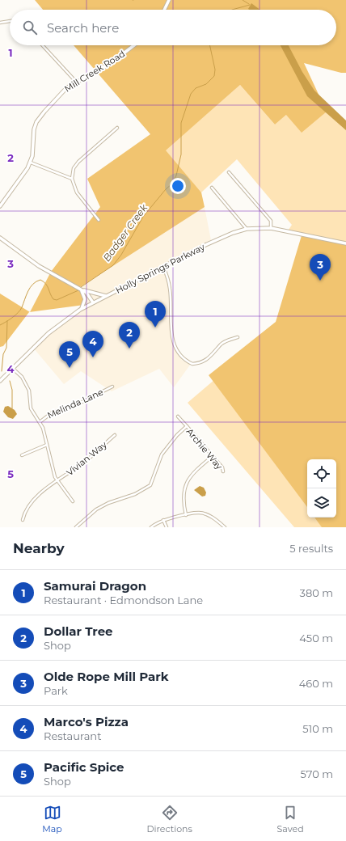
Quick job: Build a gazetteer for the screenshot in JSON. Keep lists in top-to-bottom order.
{
  "streets": {
    "main road": ["Mill Creek Road", "Holly Springs Parkway"],
    "street": ["Melinda Lane", "Archie Way", "Vivian Way"]
  },
  "water": ["Badger Creek"],
  "page": {
    "search": "Search here",
    "pins": [
      "3",
      "1",
      "2",
      "4",
      "5"
    ],
    "heading": ["Nearby", "5 results"],
    "list": [
      {
        "mark": "1",
        "name": "Samurai Dragon",
        "note": "Restaurant · Edmondson Lane",
        "value": "380 m"
      },
      {
        "mark": "2",
        "name": "Dollar Tree",
        "note": "Shop",
        "value": "450 m"
      },
      {
        "mark": "3",
        "name": "Olde Rope Mill Park",
        "note": "Park",
        "value": "460 m"
      },
      {
        "mark": "4",
        "name": "Marco's Pizza",
        "note": "Restaurant",
        "value": "510 m"
      },
      {
        "mark": "5",
        "name": "Pacific Spice",
        "note": "Shop",
        "value": "570 m"
      }
    ],
    "nav": ["Map", "Directions", "Saved"]
  },
  "grid": {
    "rows": [
      "1",
      "2",
      "3",
      "4",
      "5"
    ]
  }
}
